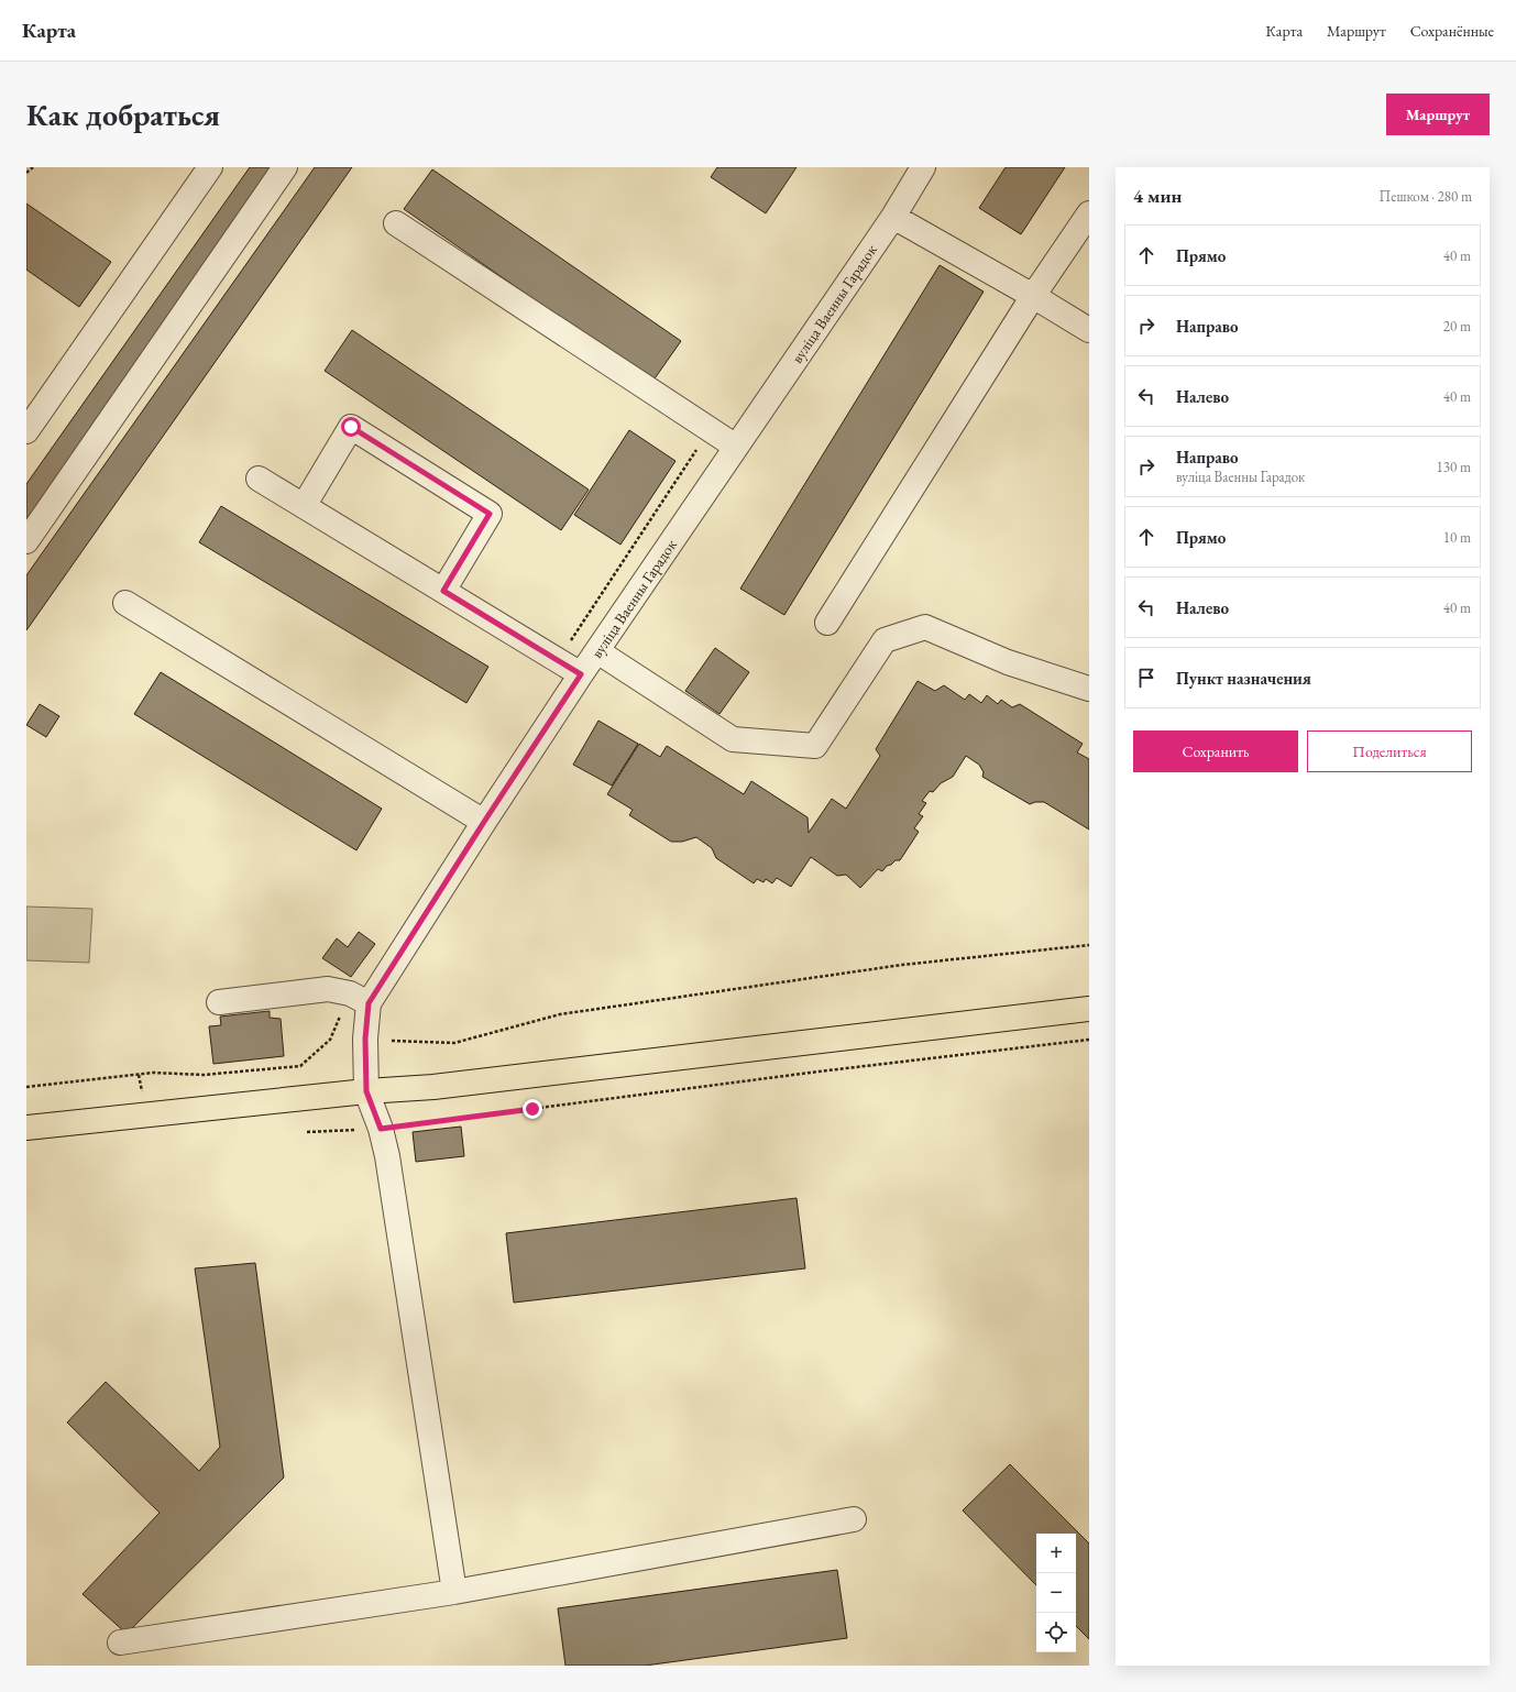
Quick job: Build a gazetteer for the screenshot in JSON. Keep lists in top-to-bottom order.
{
  "streets": {
    "street": ["вуліца Ваенны Гарадок"]
  },
  "page": {
    "header": "Карта",
    "nav": ["Карта", "Маршрут", "Сохранённые"],
    "buttons": [
      "Маршрут",
      ["Сохранить", "Поделиться"]
    ],
    "title": "Как добраться",
    "heading": ["4 мин", "Пешком · 280 m"],
    "list": [
      ["Прямо", "40 m"],
      ["Направо", "20 m"],
      ["Налево", "40 m"],
      ["Направо", "вуліца Ваенны Гарадок", "130 m"],
      ["Прямо", "10 m"],
      ["Налево", "40 m"],
      "Пункт назначения"
    ],
    "map_buttons": ["+", "−"]
  }
}
